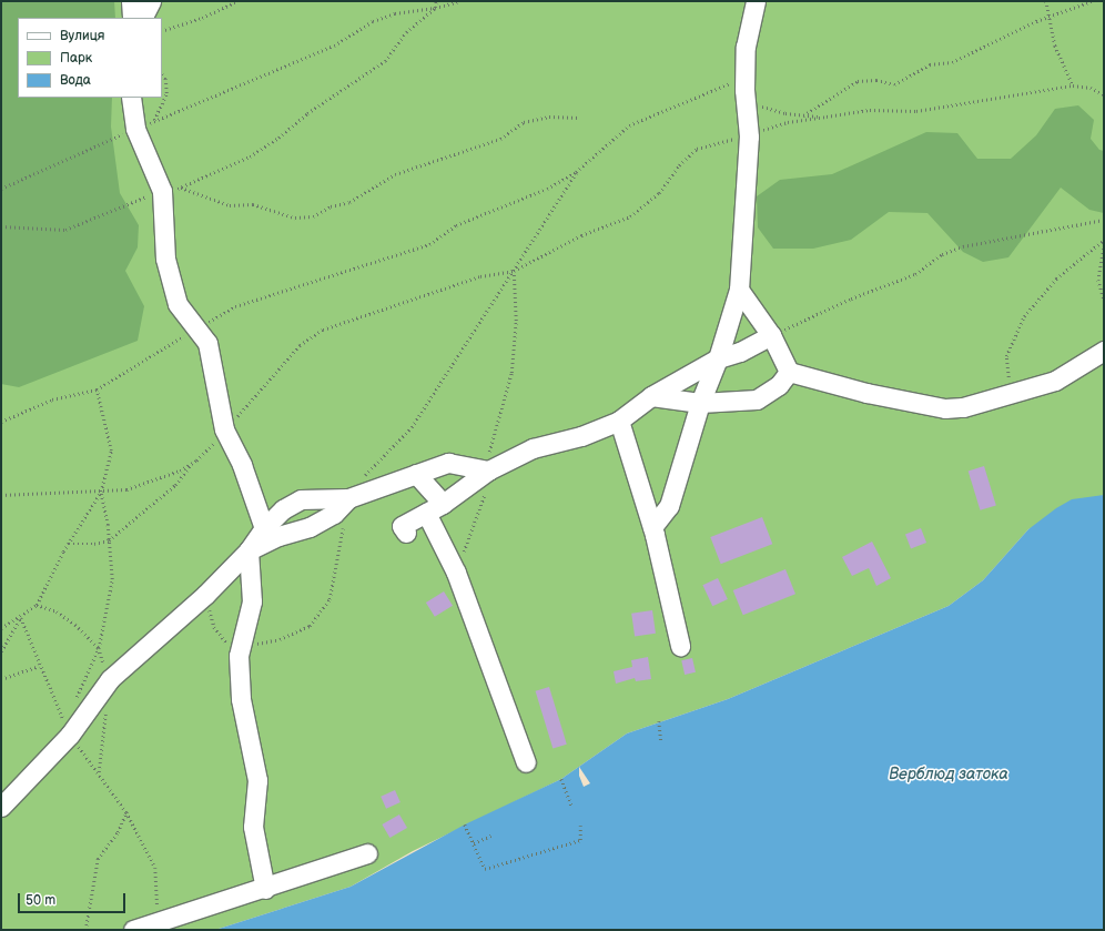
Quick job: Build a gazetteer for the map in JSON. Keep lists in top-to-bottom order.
{
  "water": ["Верблюд затока"],
  "legend": ["Вулиця", "Парк", "Вода"],
  "scale_bar": "50 m"
}
